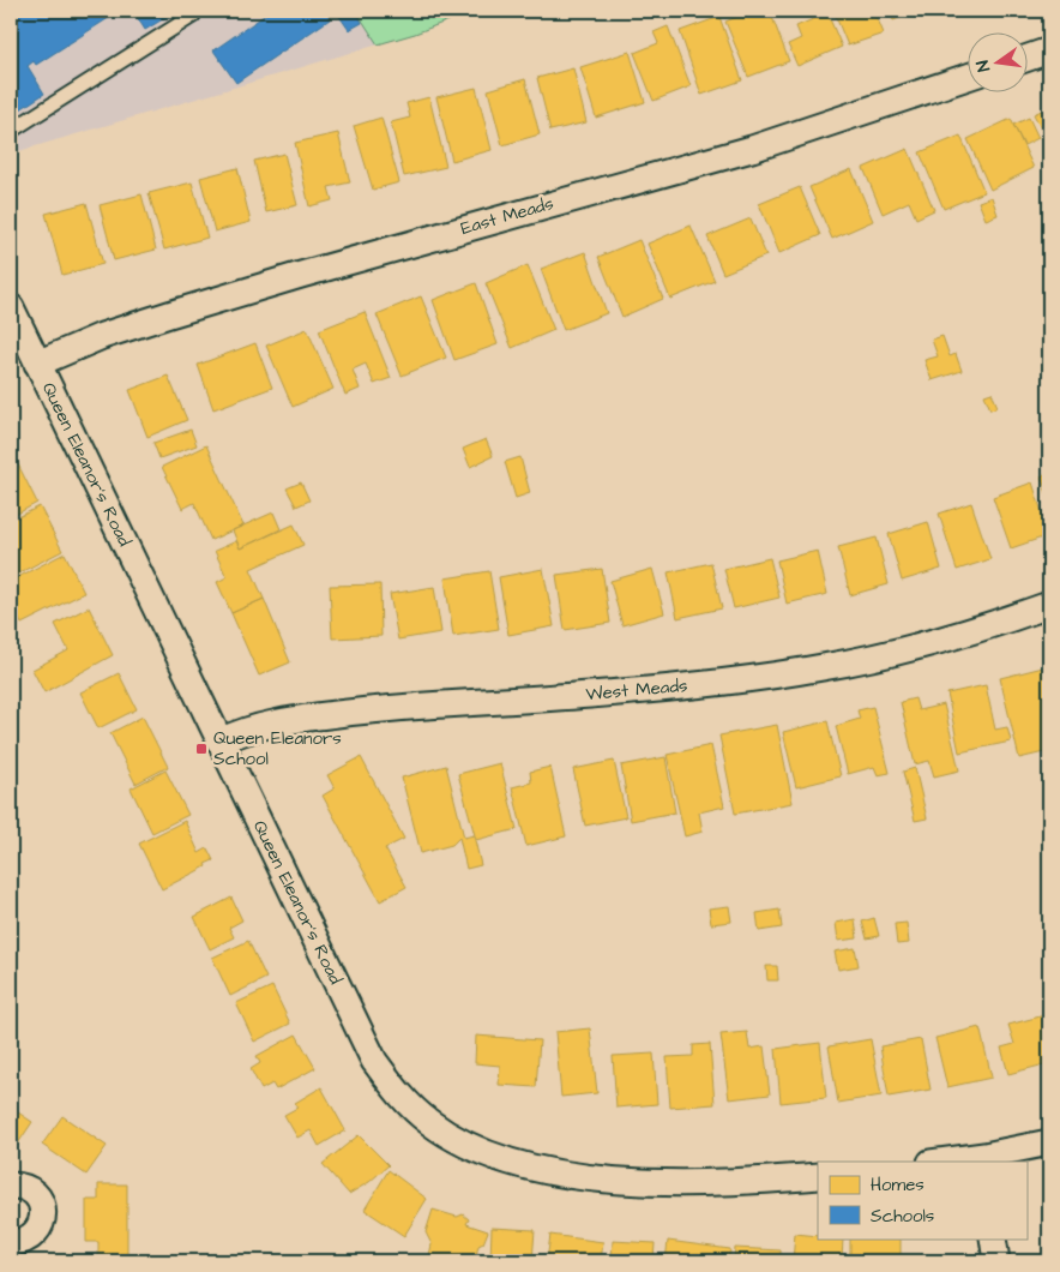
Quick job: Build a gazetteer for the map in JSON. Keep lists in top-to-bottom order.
{
  "streets": {
    "street": ["East Meads", "Queen Eleanor's Road", "West Meads"]
  },
  "crossings": [
    ["East Meads", "Queen Eleanor's Road"],
    ["Queen Eleanor's Road", "West Meads"]
  ],
  "places": {
    "transit": ["Queen Eleanors School"]
  },
  "legend": ["Homes", "Schools"],
  "north": "left"
}
